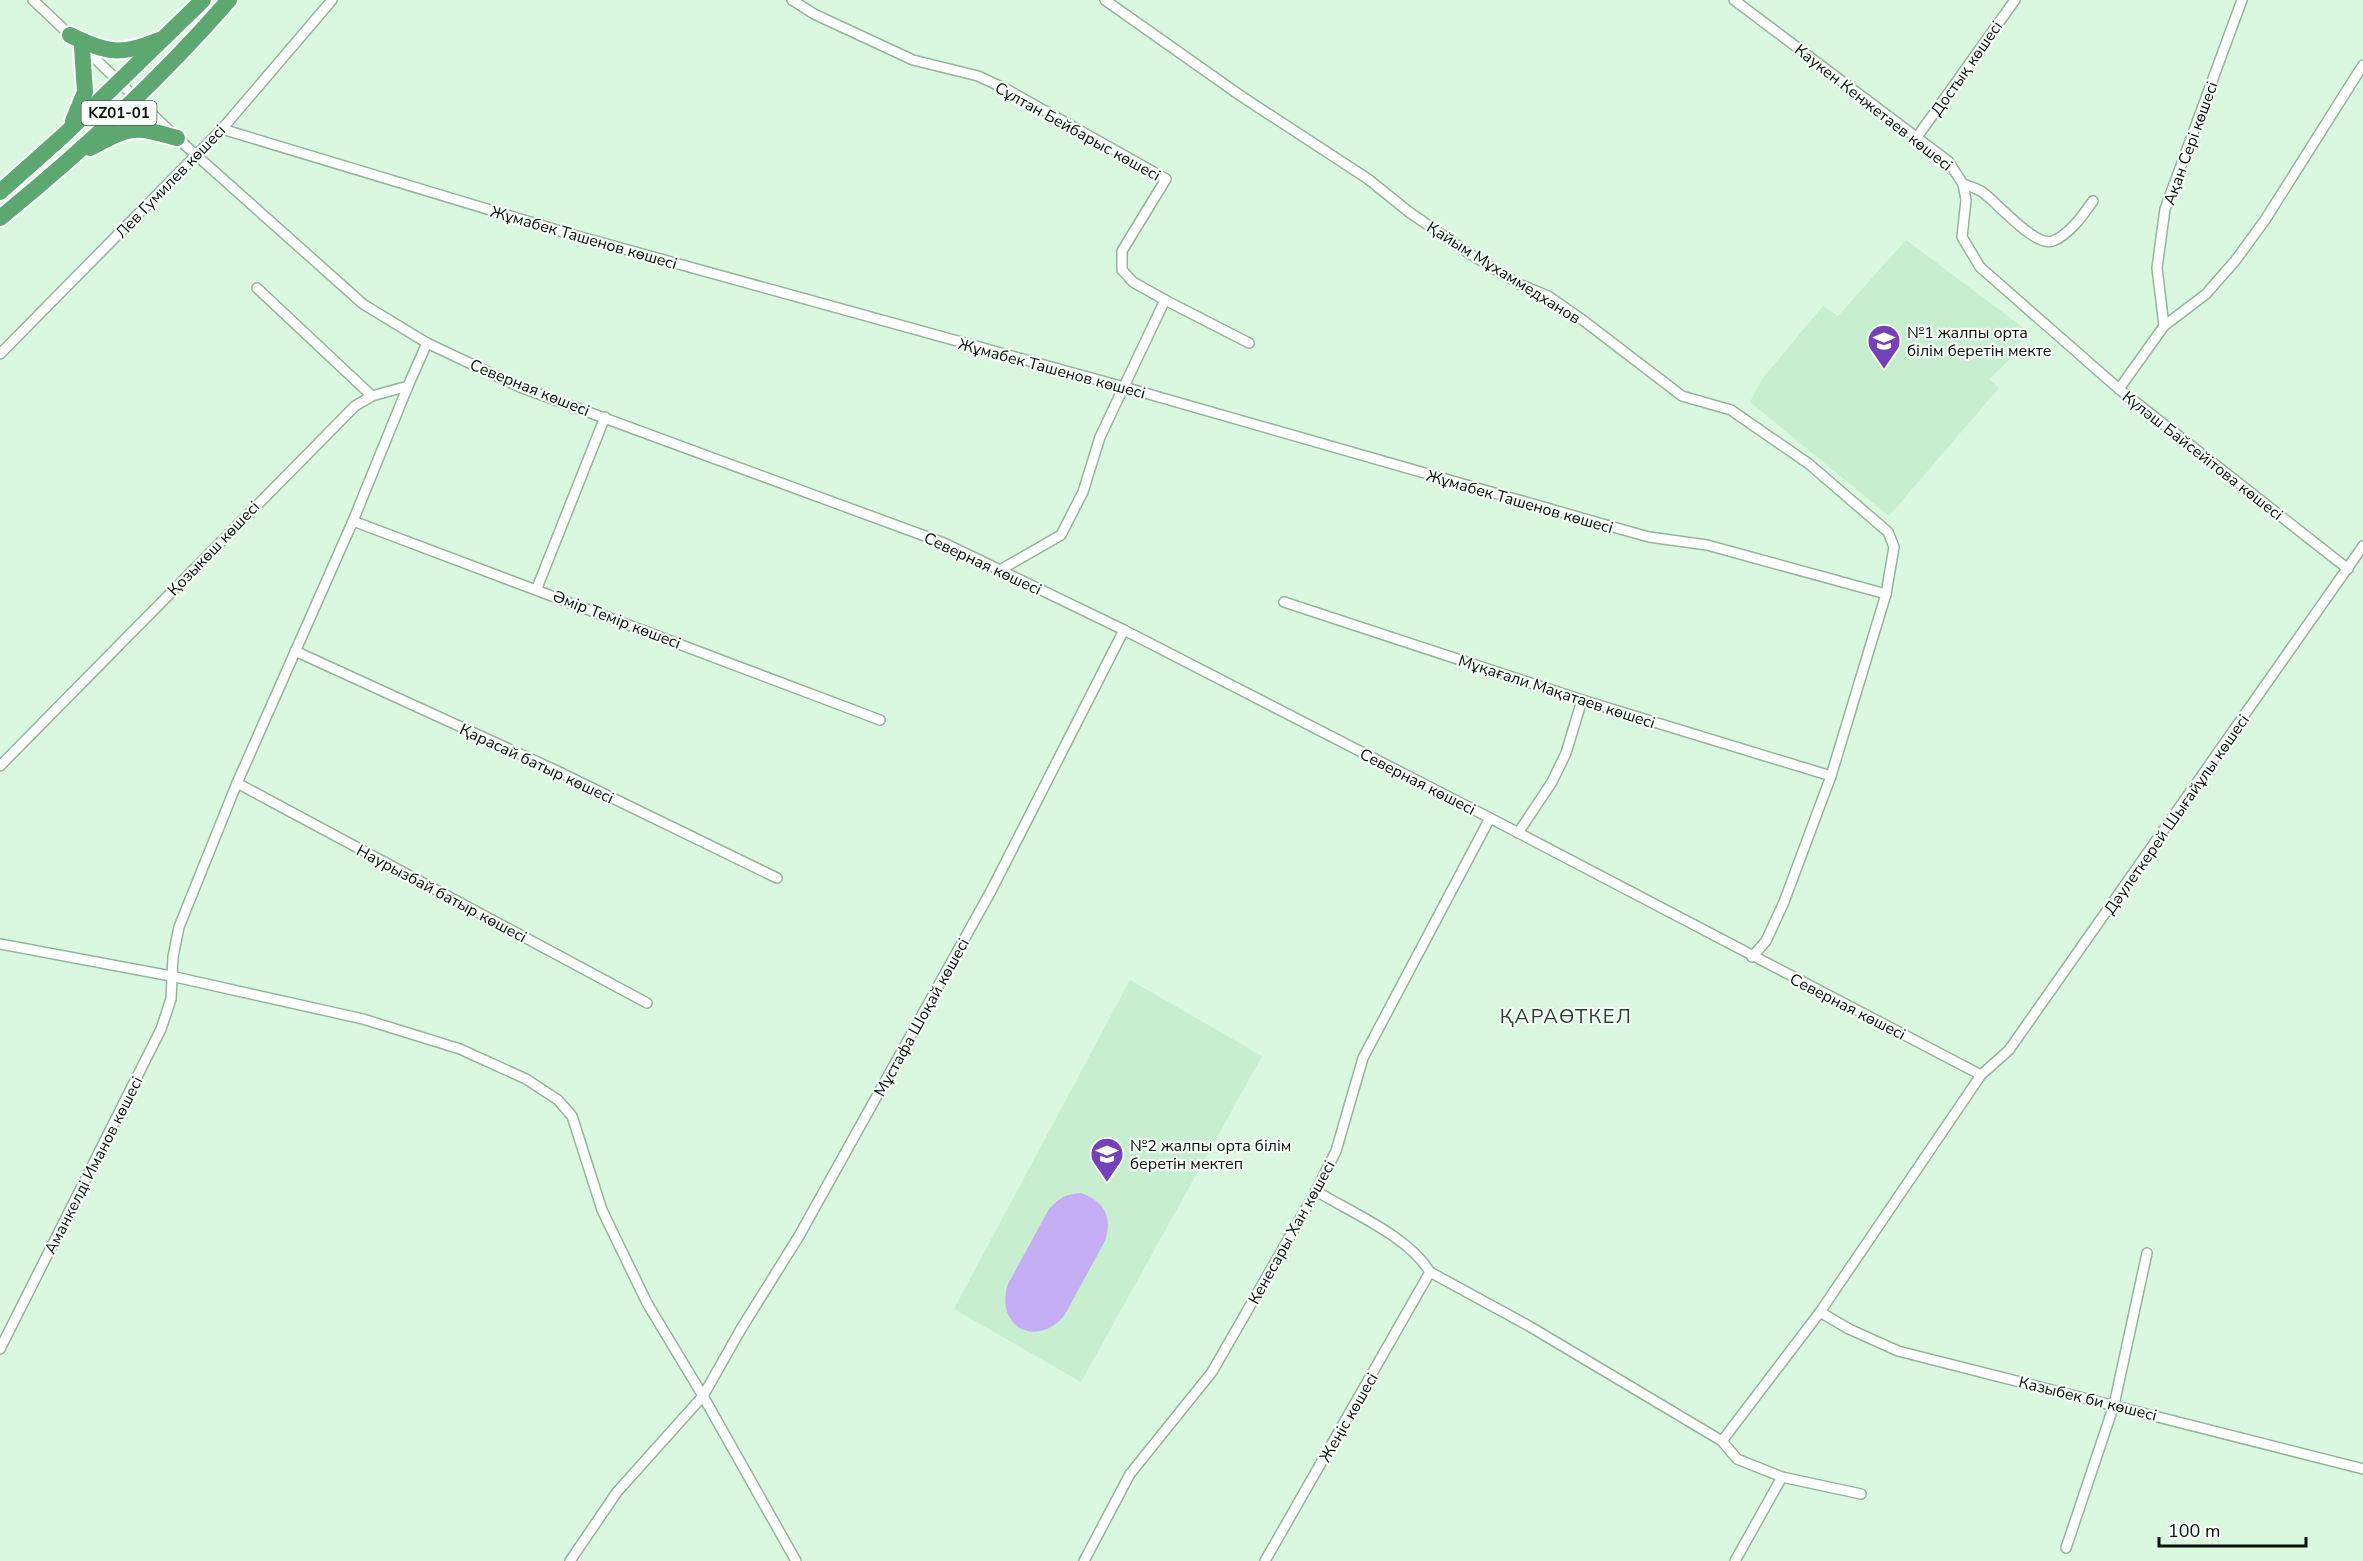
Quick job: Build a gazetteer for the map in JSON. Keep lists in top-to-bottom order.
{
  "streets": {
    "highway": ["KZ01-01"],
    "street": [
      "Достық көшесі",
      "Каукен Кенжетаев көшесі",
      "Сұлтан Бейбарыс көшесі",
      "Ақан Сері көшесі",
      "Лев Гумилев көшесі",
      "Жұмабек Ташенов көшесі",
      "Қайым Мұхаммедханов",
      "Северная көшесі",
      "Күләш Байсейітова көшесі",
      "Қозыкөш көшесі",
      "Әмір Темір көшесі",
      "Мұқағали Мақатаев көшесі",
      "Қарасай батыр көшесі",
      "Дәулеткерей Шығайұлы көшесі",
      "Наурызбай батыр көшесі",
      "Мұстафа Шоқай көшесі",
      "Аманкелді Иманов көшесі",
      "Кенесары Хан көшесі",
      "Казыбек би көшесі",
      "Жеңіс көшесі"
    ]
  },
  "crossings": [
    ["Достық көшесі", "Каукен Кенжетаев көшесі"],
    ["Каукен Кенжетаев көшесі", "Күләш Байсейітова көшесі"],
    ["KZ01-01", "Северная көшесі"],
    ["Ақан Сері көшесі", "Күләш Байсейітова көшесі"],
    ["Лев Гумилев көшесі", "Жұмабек Ташенов көшесі"],
    ["Лев Гумилев көшесі", "Северная көшесі"],
    ["Жұмабек Ташенов көшесі", "Қайым Мұхаммедханов"],
    ["Северная көшесі", "Дәулеткерей Шығайұлы көшесі"],
    ["Северная көшесі", "Мұстафа Шоқай көшесі"],
    ["Северная көшесі", "Кенесары Хан көшесі"],
    ["Күләш Байсейітова көшесі", "Дәулеткерей Шығайұлы көшесі"],
    ["Қозыкөш көшесі", "Аманкелді Иманов көшесі"],
    ["Әмір Темір көшесі", "Аманкелді Иманов көшесі"],
    ["Қарасай батыр көшесі", "Аманкелді Иманов көшесі"],
    ["Дәулеткерей Шығайұлы көшесі", "Казыбек би көшесі"],
    ["Наурызбай батыр көшесі", "Аманкелді Иманов көшесі"]
  ],
  "districts": ["ҚАРАӨТКЕЛ"],
  "places": {
    "school or university": ["№1 жалпы орта білім беретін мекте", "№2 жалпы орта білім беретін мектеп"]
  },
  "scale_bar": "100 m"
}
